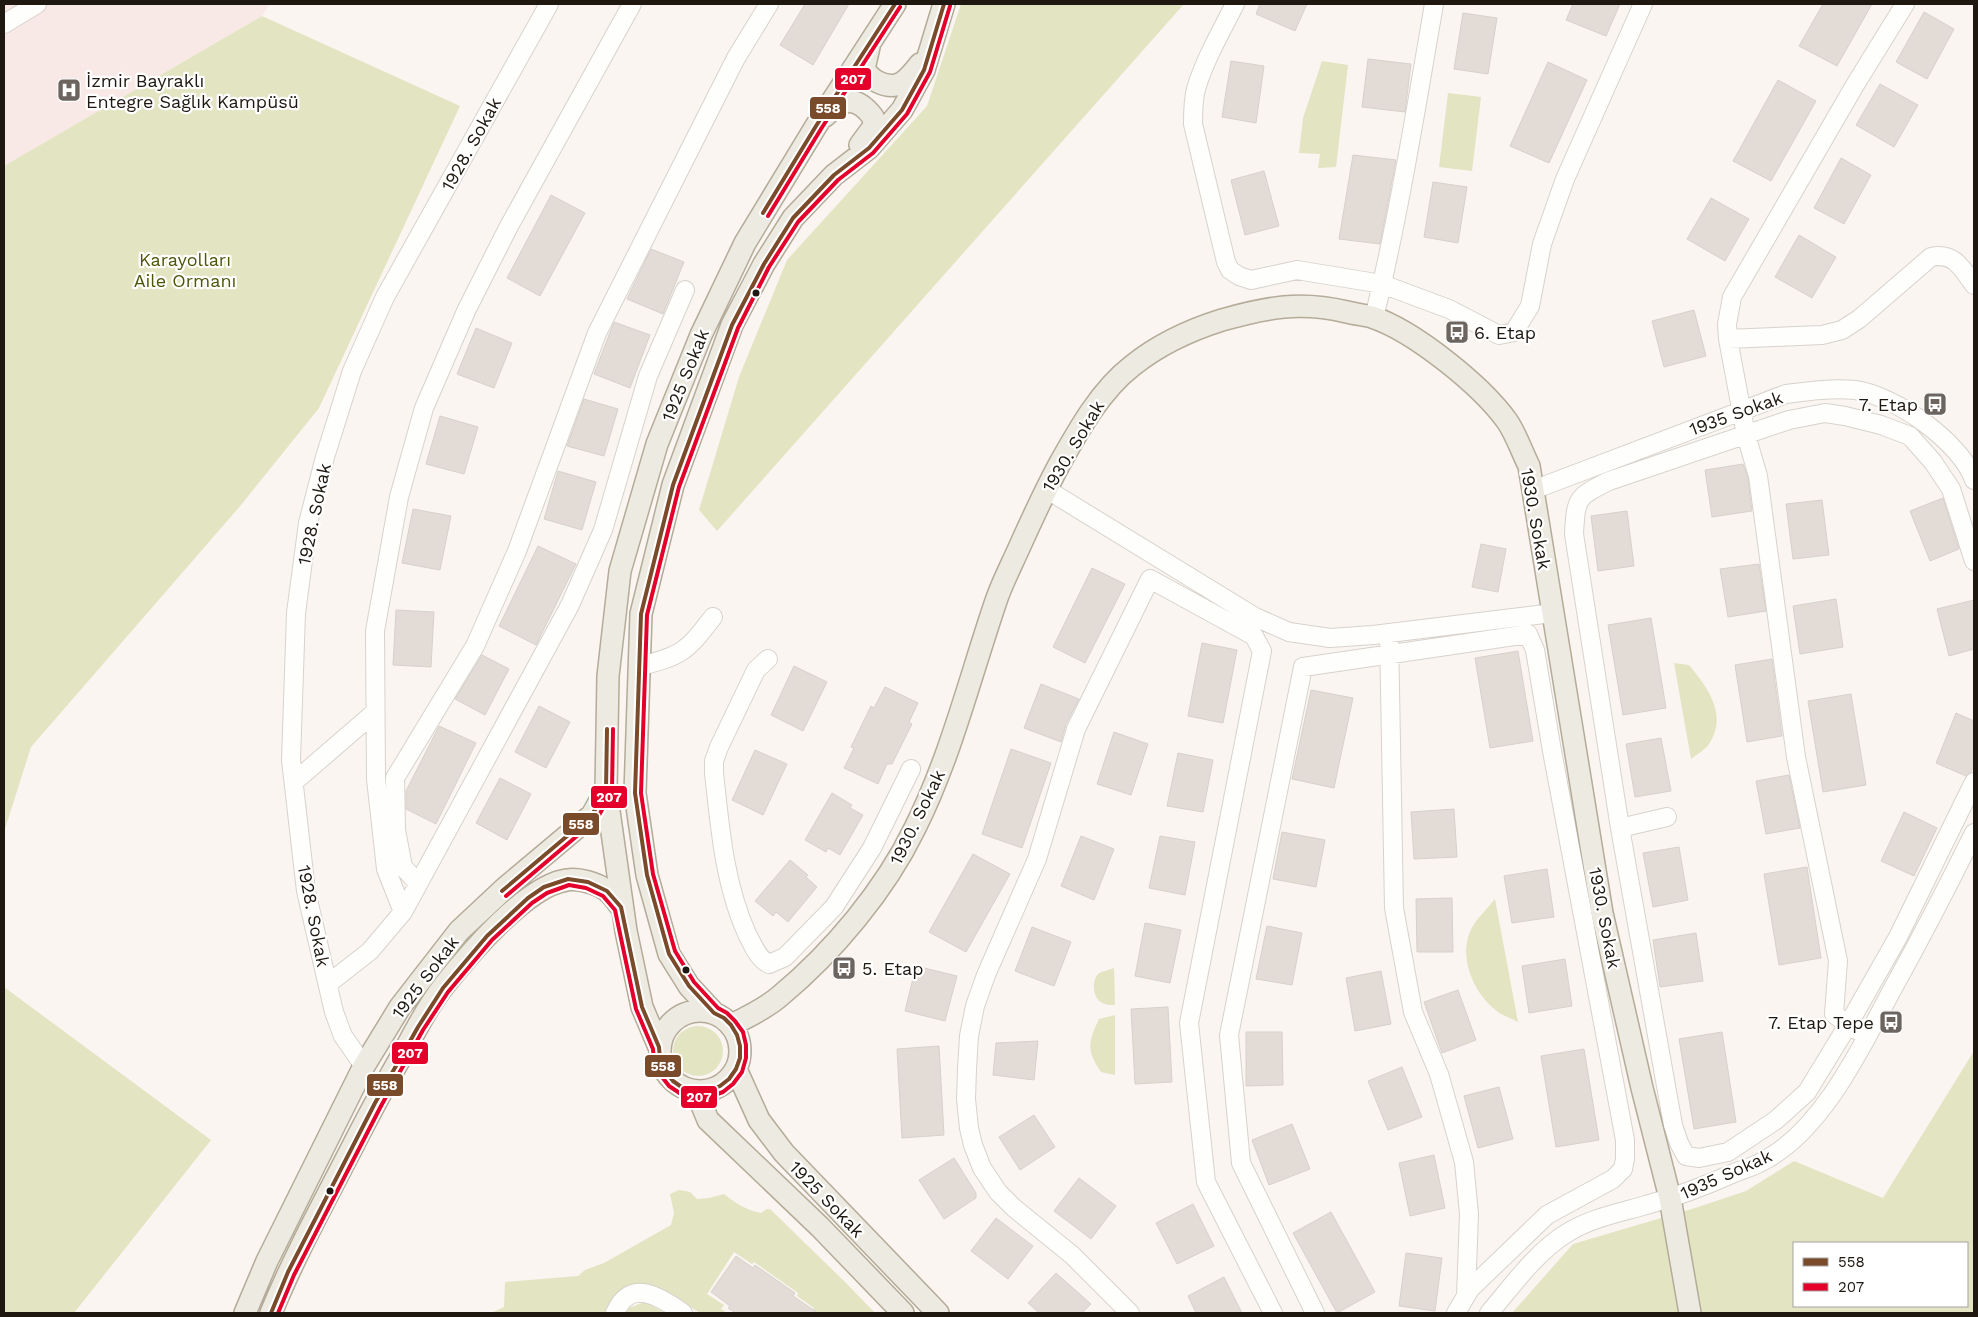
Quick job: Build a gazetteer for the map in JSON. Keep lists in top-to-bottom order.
{
  "streets": {
    "main road": ["1925 Sokak", "1930. Sokak"],
    "street": ["1928. Sokak", "1935 Sokak"]
  },
  "crossings": [
    ["1928. Sokak", "1925 Sokak"],
    ["1925 Sokak", "1930. Sokak"],
    ["1935 Sokak", "1930. Sokak"]
  ],
  "parks": ["Karayolları Aile Ormanı"],
  "places": {
    "hospital": ["İzmir Bayraklı Entegre Sağlık Kampüsü"],
    "bus stop": [
      "6. Etap",
      "7. Etap",
      "5. Etap",
      "7. Etap Tepe"
    ]
  },
  "lines": ["transit line 558", "transit line 207"],
  "legend": ["558", "207"]
}
